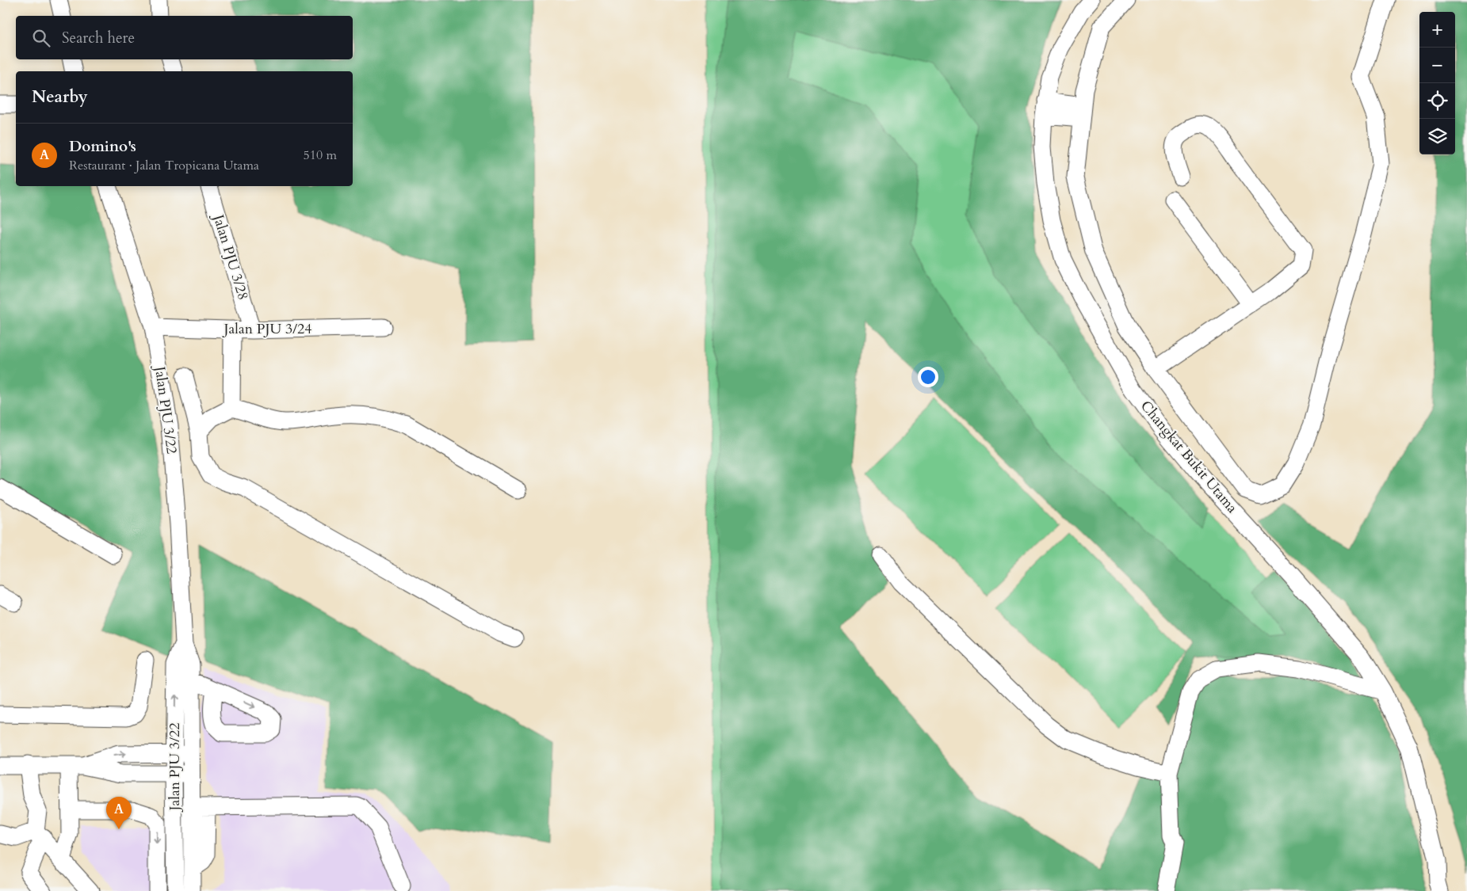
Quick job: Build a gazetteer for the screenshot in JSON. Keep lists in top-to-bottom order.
{
  "streets": {
    "street": [
      "Jalan PJU 3/28",
      "Jalan PJU 3/24",
      "Jalan PJU 3/22",
      "Changkat Bukit Utama"
    ]
  },
  "crossings": [
    ["Jalan PJU 3/28", "Jalan PJU 3/24"],
    ["Jalan PJU 3/24", "Jalan PJU 3/22"]
  ],
  "page": {
    "map_buttons": ["+", "−"],
    "search": "Search here",
    "heading": "Nearby",
    "list": [
      {
        "mark": "A",
        "name": "Domino's",
        "note": "Restaurant · Jalan Tropicana Utama",
        "value": "510 m"
      }
    ],
    "pins": "A"
  }
}
